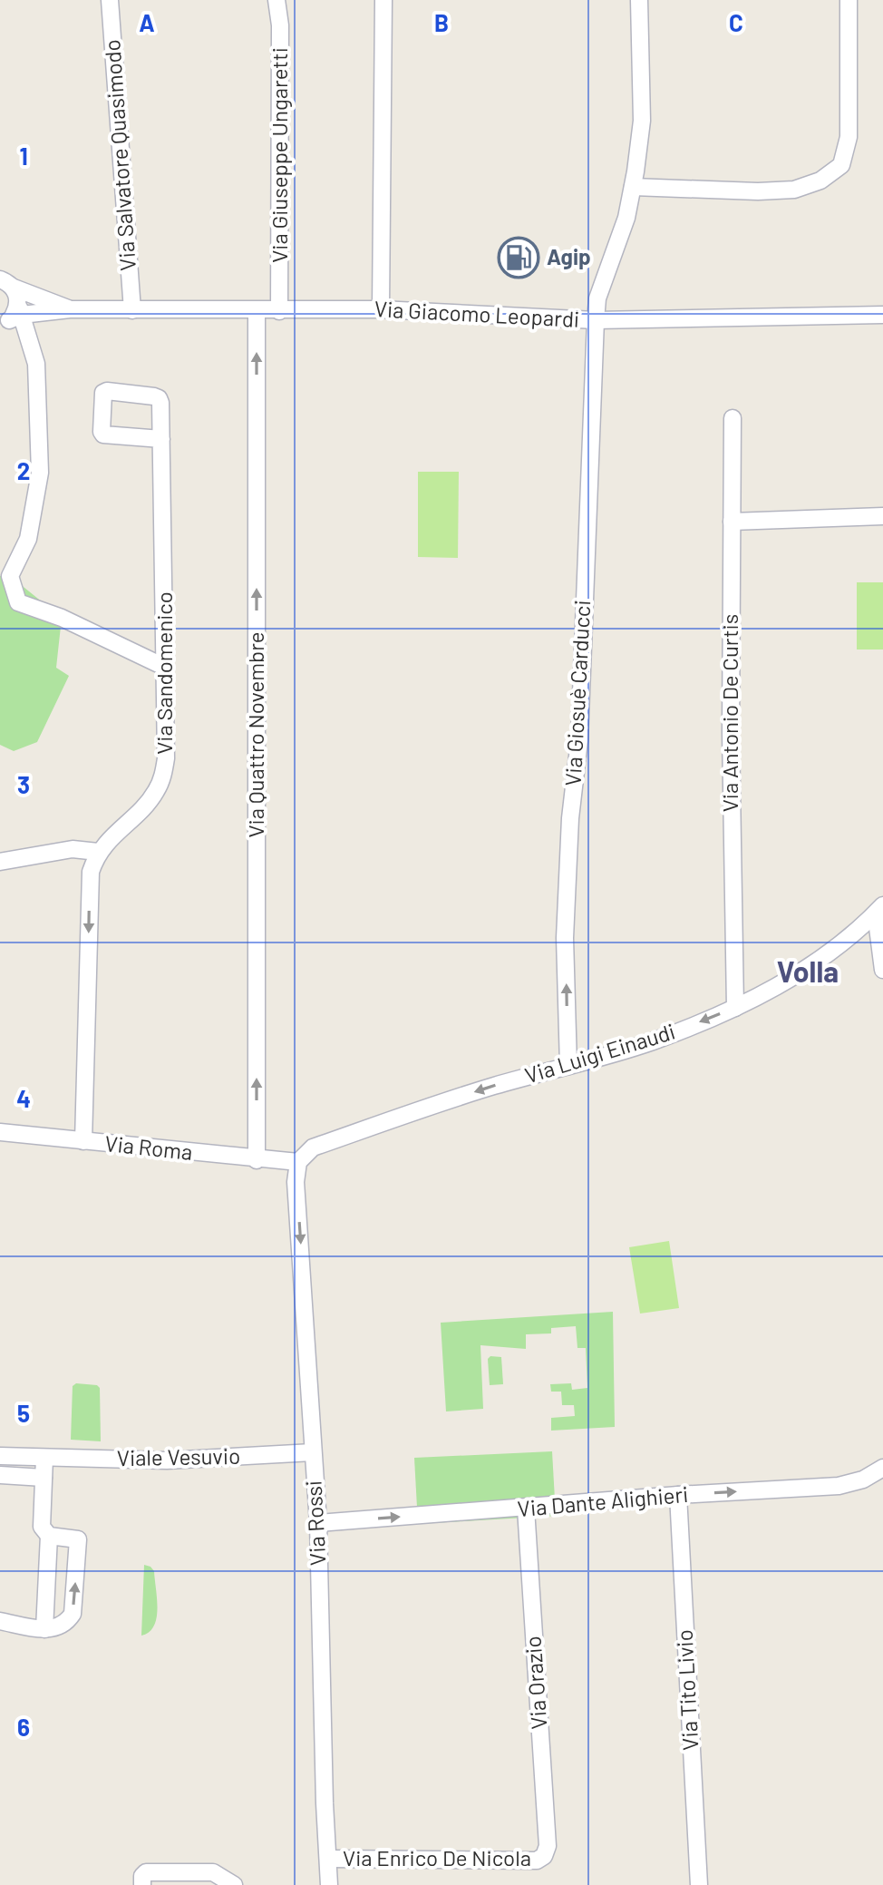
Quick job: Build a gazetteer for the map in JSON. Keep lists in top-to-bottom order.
{
  "streets": {
    "street": [
      "Via Salvatore Quasimodo",
      "Via Giuseppe Ungaretti",
      "Via Giacomo Leopardi",
      "Via Sandomenico",
      "Via Giosuè Carducci",
      "Via Antonio De Curtis",
      "Via Quattro Novembre",
      "Via Luigi Einaudi",
      "Via Roma",
      "Viale Vesuvio",
      "Via Dante Alighieri",
      "Via Rossi",
      "Via Orazio",
      "Via Tito Livio",
      "Via Enrico De Nicola"
    ]
  },
  "crossings": [
    ["Via Salvatore Quasimodo", "Via Giacomo Leopardi"],
    ["Via Giuseppe Ungaretti", "Via Giacomo Leopardi"],
    ["Via Giacomo Leopardi", "Via Giosuè Carducci"],
    ["Via Giacomo Leopardi", "Via Quattro Novembre"],
    ["Via Giosuè Carducci", "Via Luigi Einaudi"],
    ["Via Antonio De Curtis", "Via Luigi Einaudi"],
    ["Via Quattro Novembre", "Via Roma"],
    ["Via Luigi Einaudi", "Via Roma"],
    ["Via Luigi Einaudi", "Via Rossi"],
    ["Via Roma", "Via Rossi"],
    ["Viale Vesuvio", "Via Rossi"],
    ["Via Dante Alighieri", "Via Rossi"],
    ["Via Dante Alighieri", "Via Orazio"],
    ["Via Dante Alighieri", "Via Tito Livio"],
    ["Via Rossi", "Via Enrico De Nicola"],
    ["Via Orazio", "Via Enrico De Nicola"]
  ],
  "one_way": [
    "Via Giosuè Carducci",
    "Via Quattro Novembre",
    "Via Luigi Einaudi",
    "Via Dante Alighieri",
    "Via Rossi"
  ],
  "districts": ["Volla"],
  "places": {
    "fuel station": ["Agip"]
  },
  "grid": {
    "columns": ["A", "B", "C"],
    "rows": [
      "1",
      "2",
      "3",
      "4",
      "5",
      "6"
    ]
  }
}
